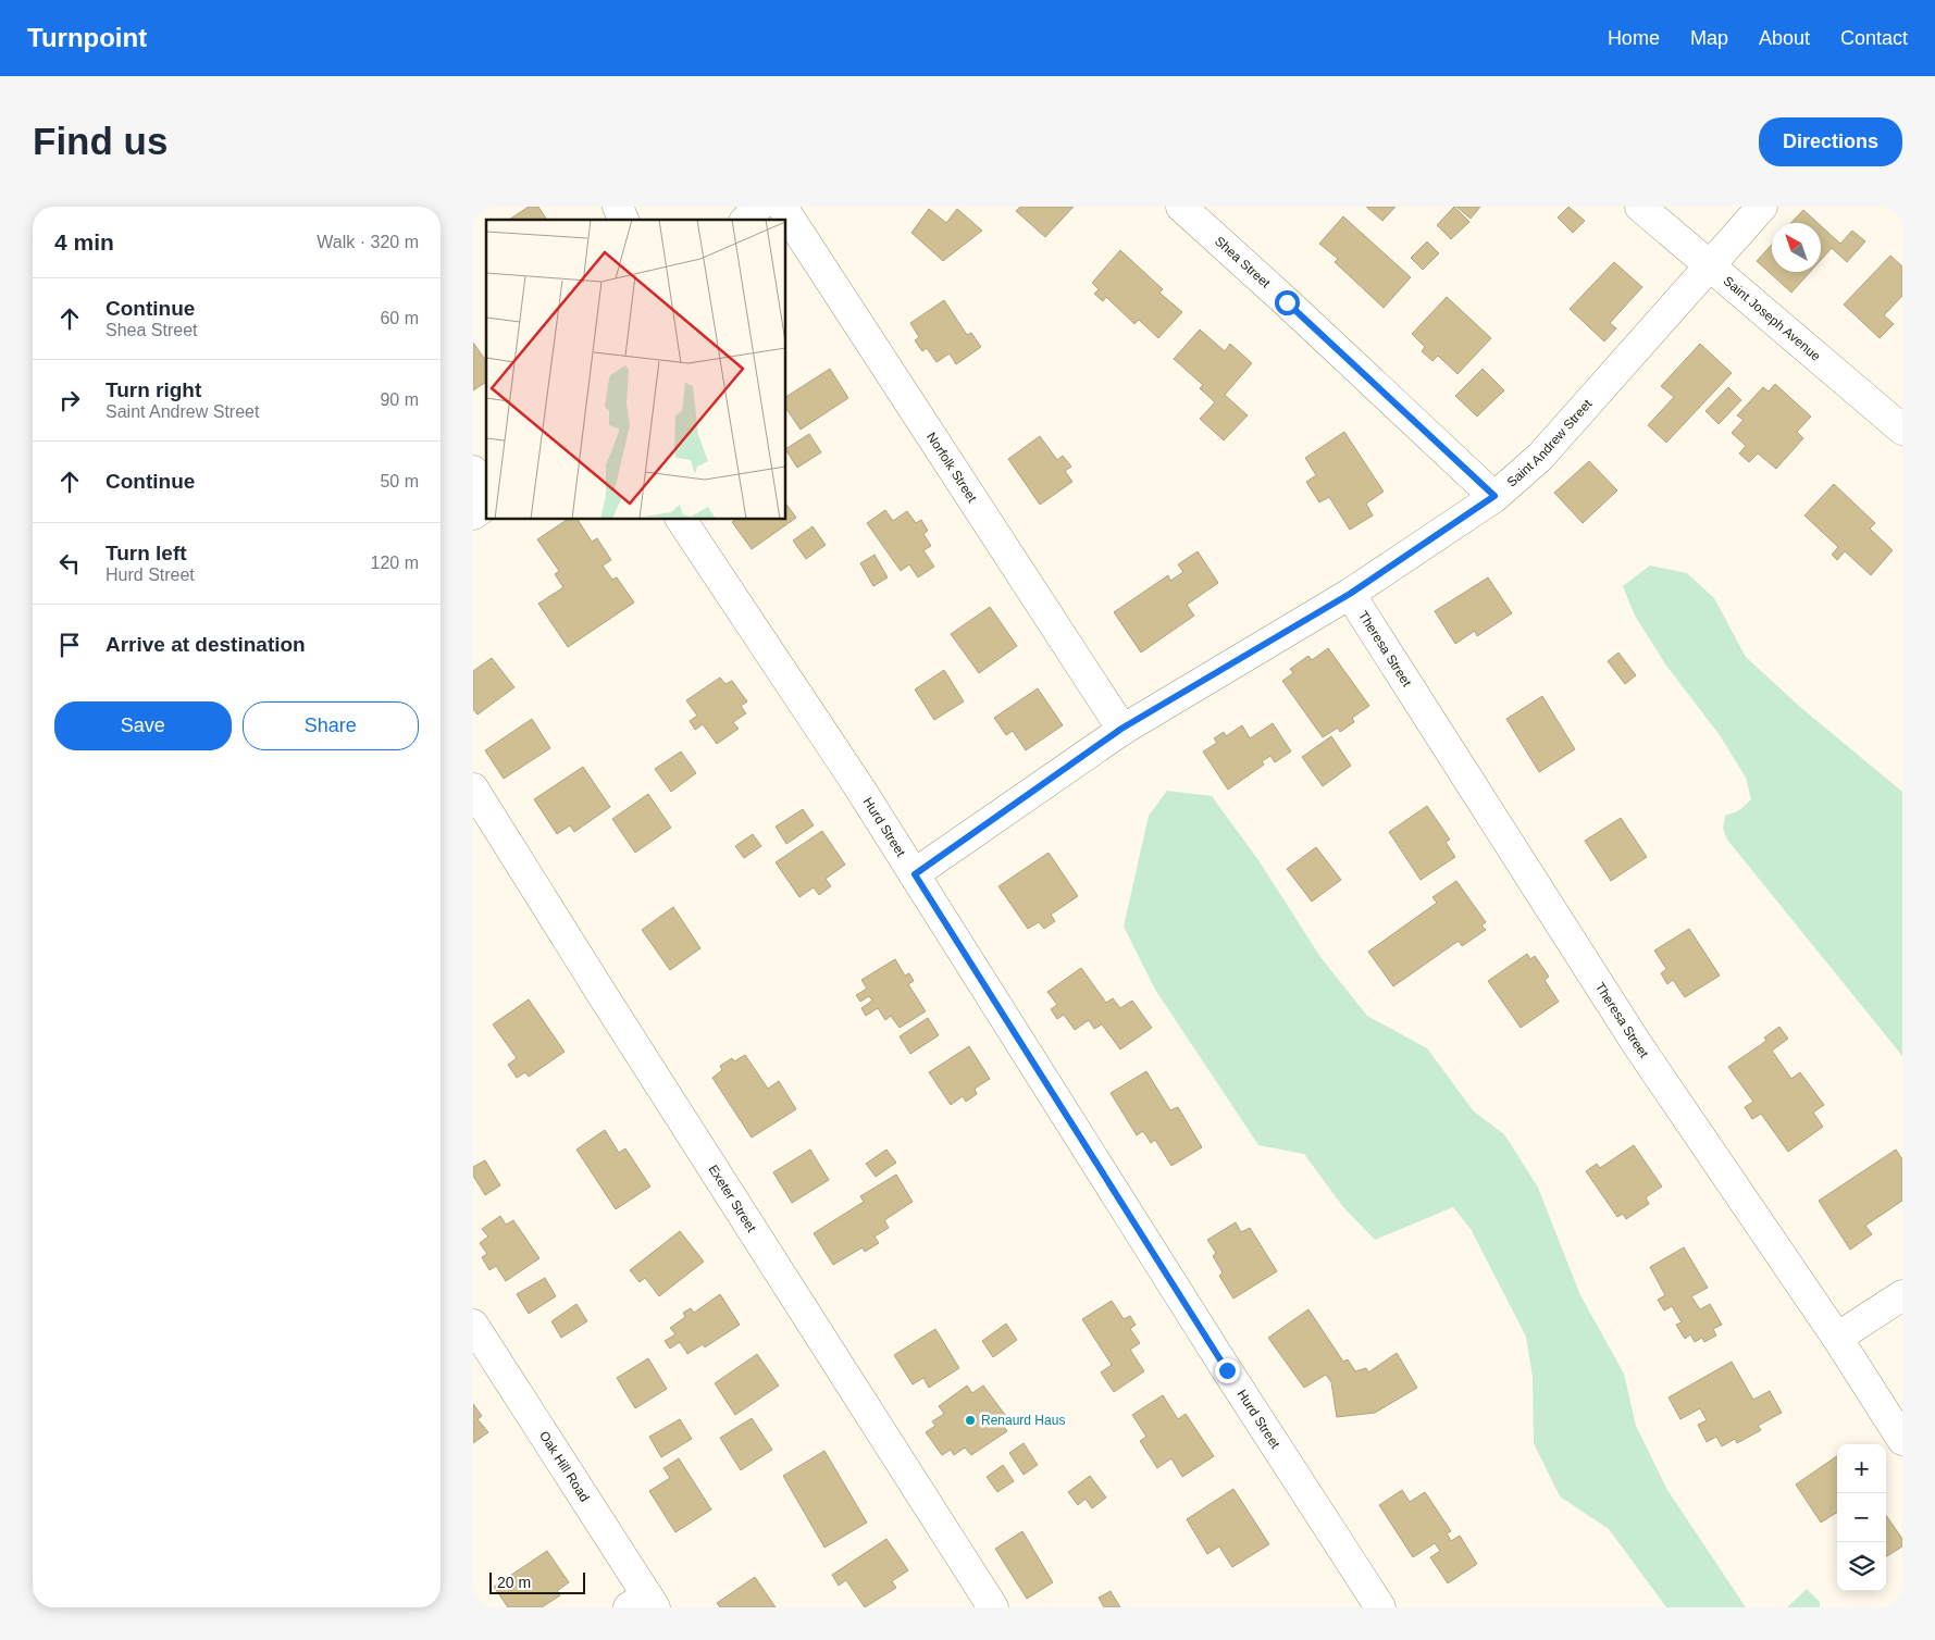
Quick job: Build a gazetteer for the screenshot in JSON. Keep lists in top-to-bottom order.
{
  "streets": {
    "street": [
      "Shea Street",
      "Saint Joseph Avenue",
      "Saint Andrew Street",
      "Norfolk Street",
      "Theresa Street",
      "Hurd Street",
      "Exeter Street",
      "Oak Hill Road"
    ]
  },
  "crossings": [
    ["Shea Street", "Saint Andrew Street"],
    ["Saint Joseph Avenue", "Saint Andrew Street"],
    ["Saint Andrew Street", "Norfolk Street"],
    ["Saint Andrew Street", "Theresa Street"],
    ["Saint Andrew Street", "Hurd Street"]
  ],
  "places": ["Renaurd Haus"],
  "scale_bar": "20 m",
  "north": "top left",
  "page": {
    "header": "Turnpoint",
    "nav": [
      "Home",
      "Map",
      "About",
      "Contact"
    ],
    "buttons": [
      "Directions",
      ["Save", "Share"]
    ],
    "title": "Find us",
    "heading": ["4 min", "Walk · 320 m"],
    "list": [
      ["Continue", "Shea Street", "60 m"],
      ["Turn right", "Saint Andrew Street", "90 m"],
      ["Continue", "50 m"],
      ["Turn left", "Hurd Street", "120 m"],
      "Arrive at destination"
    ],
    "map_buttons": ["+", "−"],
    "scale": "20 m"
  }
}
